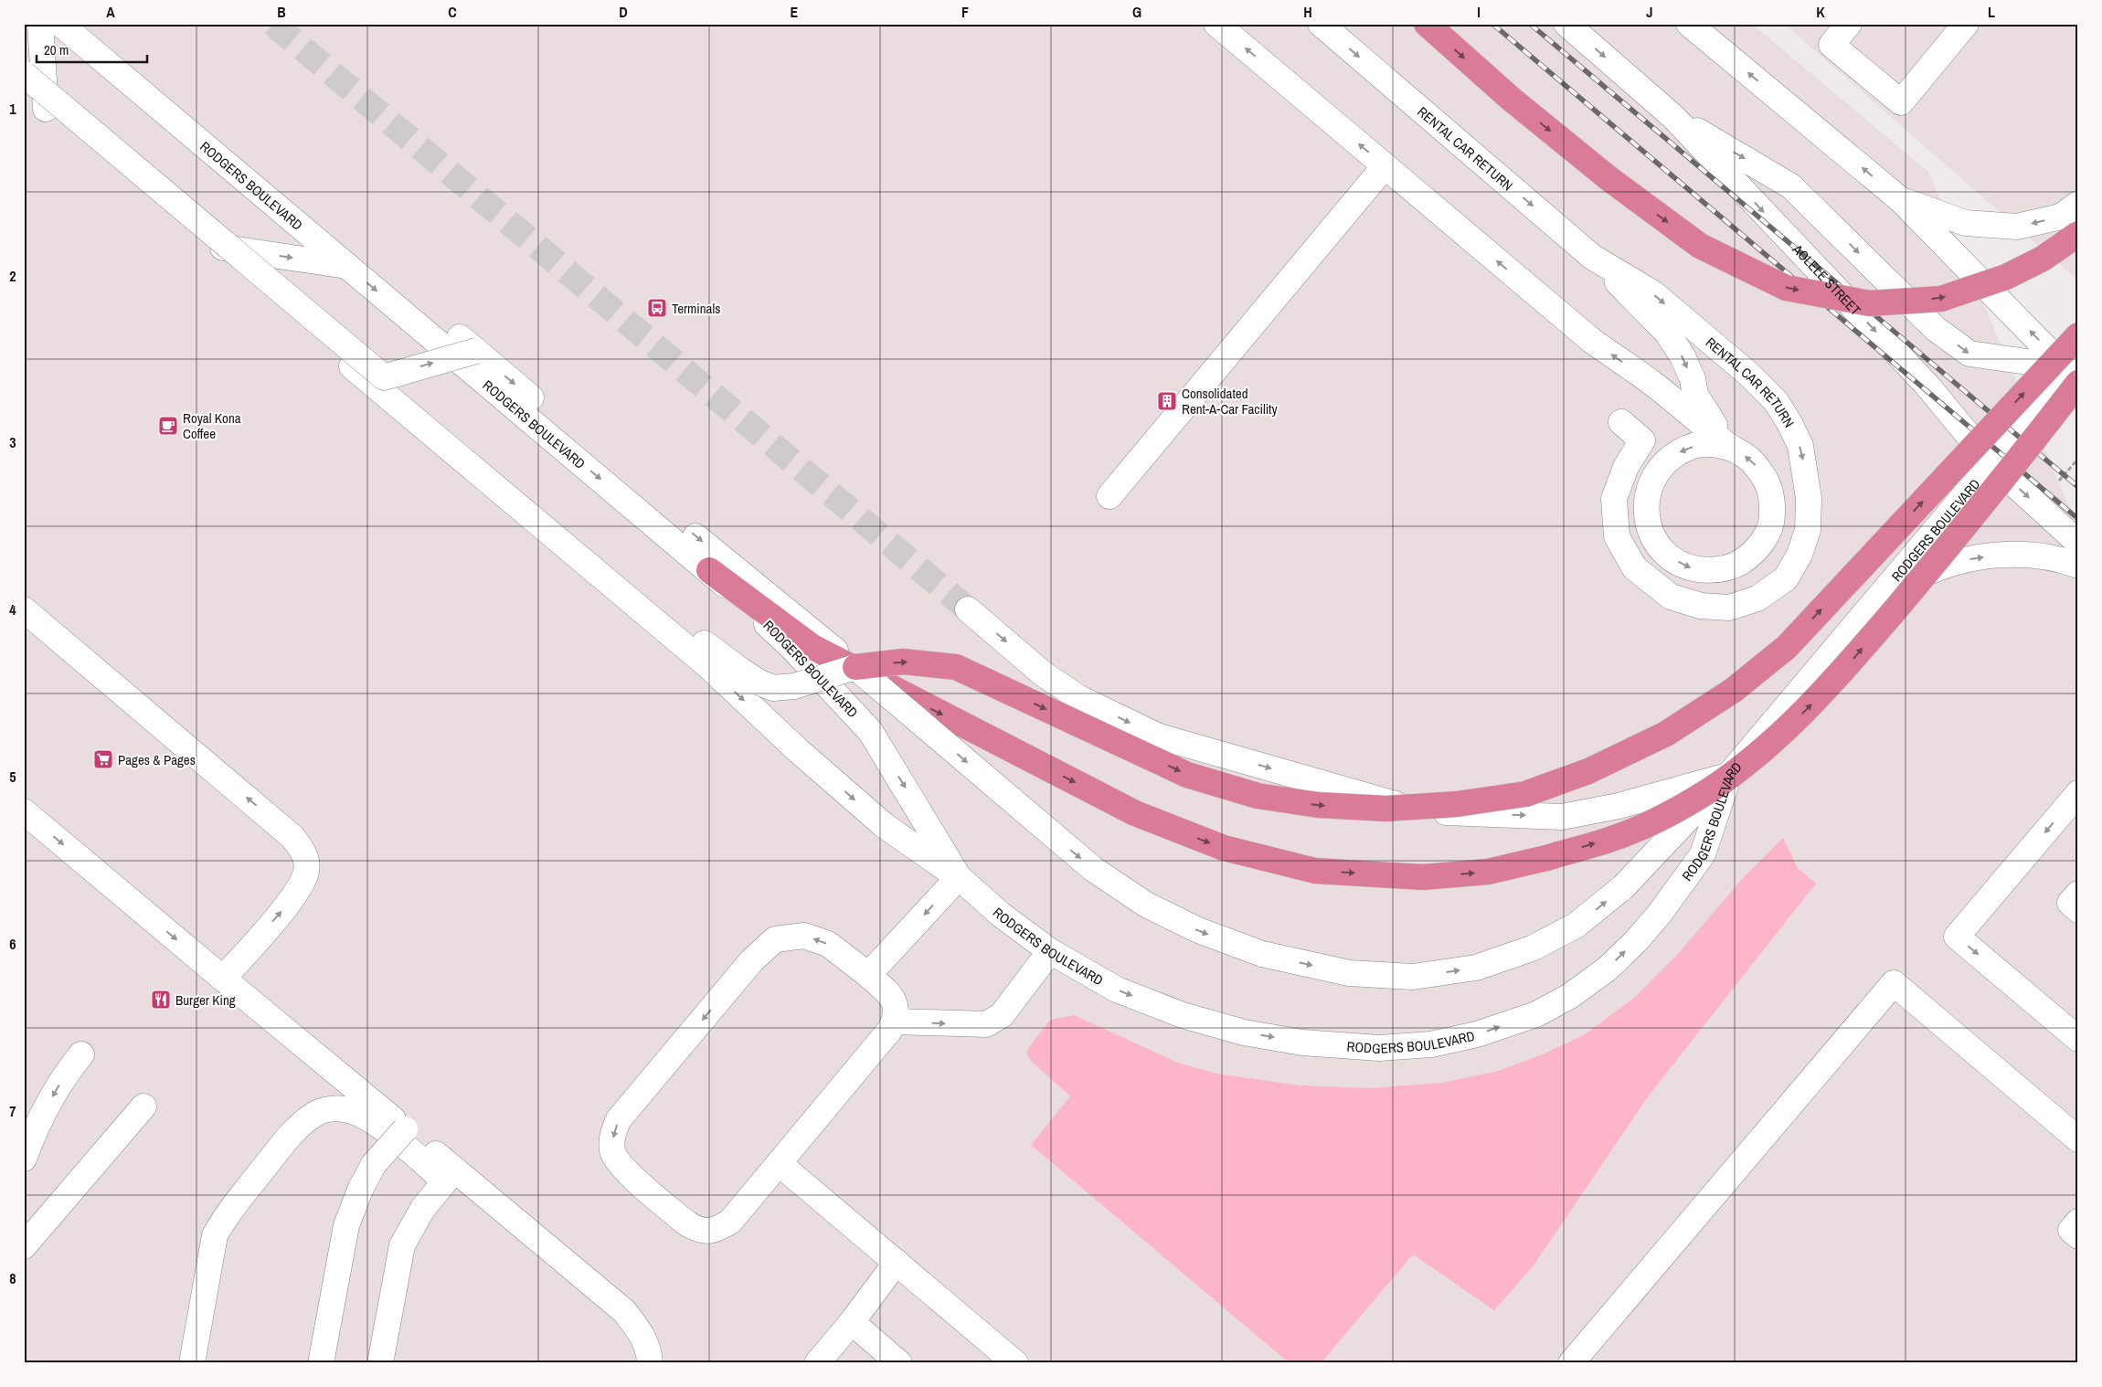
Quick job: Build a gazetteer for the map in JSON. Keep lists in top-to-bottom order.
{
  "streets": {
    "street": ["RENTAL CAR RETURN", "RODGERS BOULEVARD", "AOLELE STREET"]
  },
  "crossings": [
    ["RODGERS BOULEVARD", "AOLELE STREET"]
  ],
  "places": {
    "bus stop": ["Terminals"],
    "building": ["Consolidated Rent-A-Car Facility"],
    "cafe": ["Royal Kona Coffee"],
    "supermarket": ["Pages & Pages"],
    "restaurant": ["Burger King"]
  },
  "scale_bar": "20 m",
  "grid": {
    "columns": [
      "A",
      "B",
      "C",
      "D",
      "E",
      "F",
      "G",
      "H",
      "I",
      "J",
      "K",
      "L"
    ],
    "rows": [
      "1",
      "2",
      "3",
      "4",
      "5",
      "6",
      "7",
      "8"
    ]
  }
}
